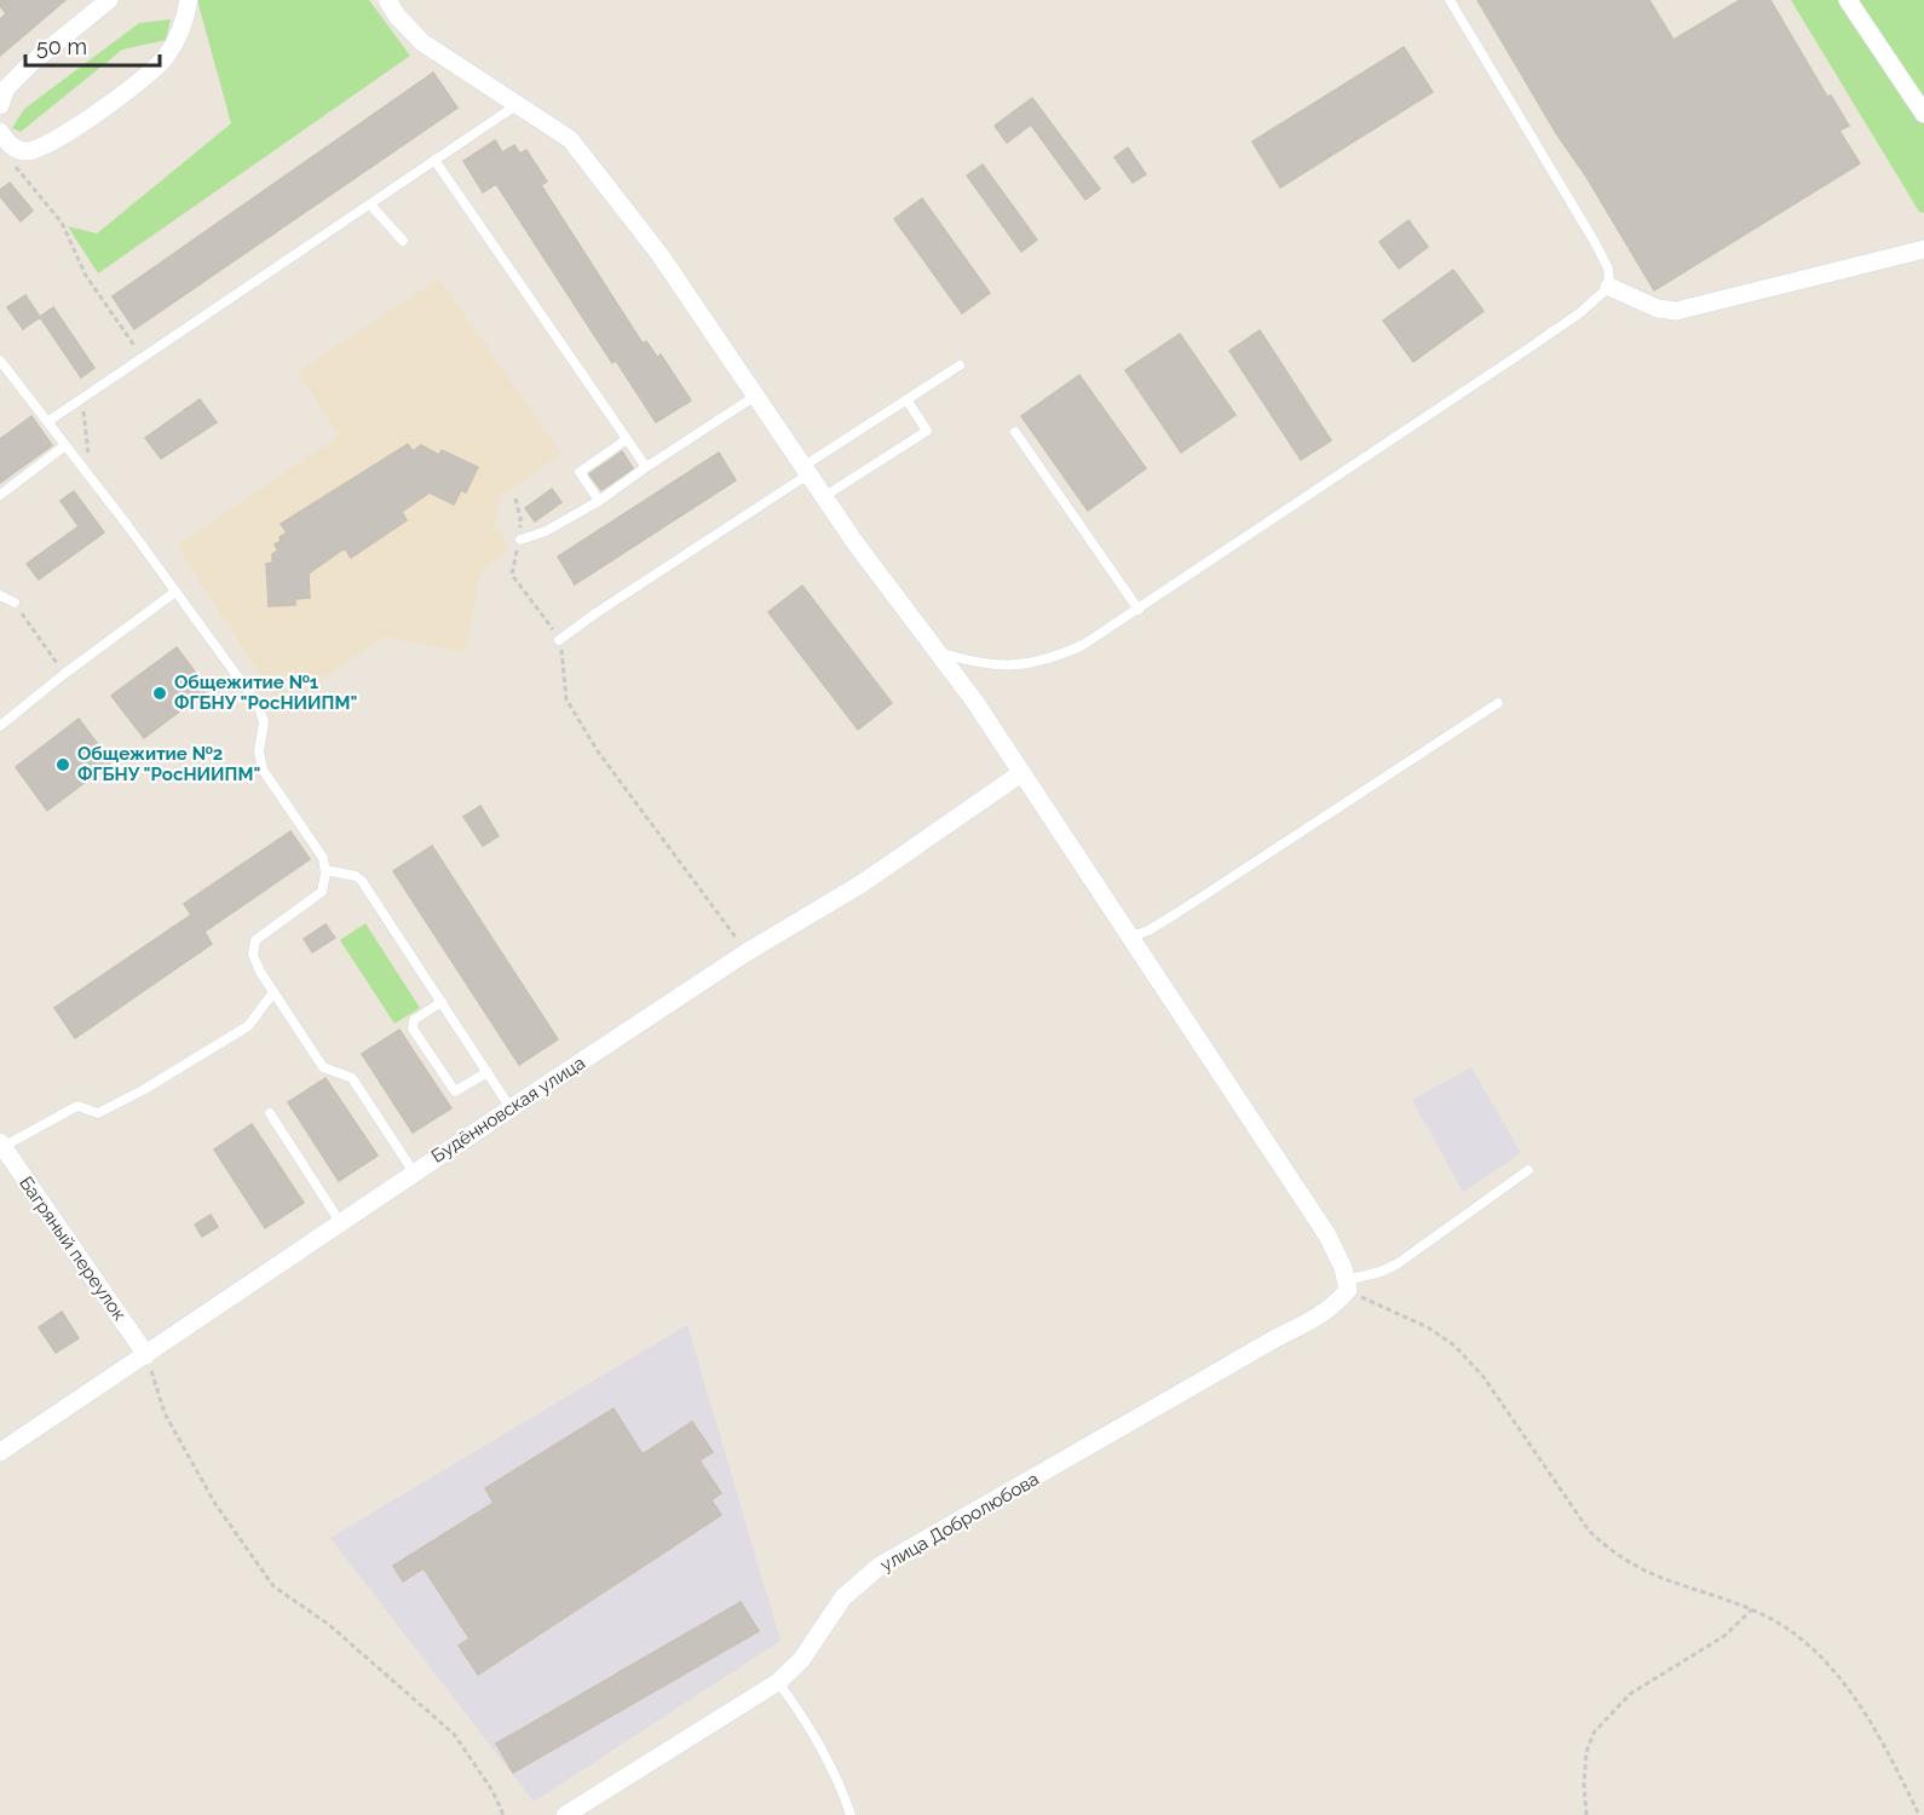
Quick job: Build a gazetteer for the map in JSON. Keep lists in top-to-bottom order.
{
  "streets": {
    "street": ["Будённовская улица", "Багряный переулок", "улица Добролюбова"]
  },
  "crossings": [
    ["Будённовская улица", "Багряный переулок"]
  ],
  "places": ["Общежитие №1 ФГБНУ \"РосНИИПМ\"", "Общежитие №2 ФГБНУ \"РосНИИПМ\""],
  "scale_bar": "50 m"
}
